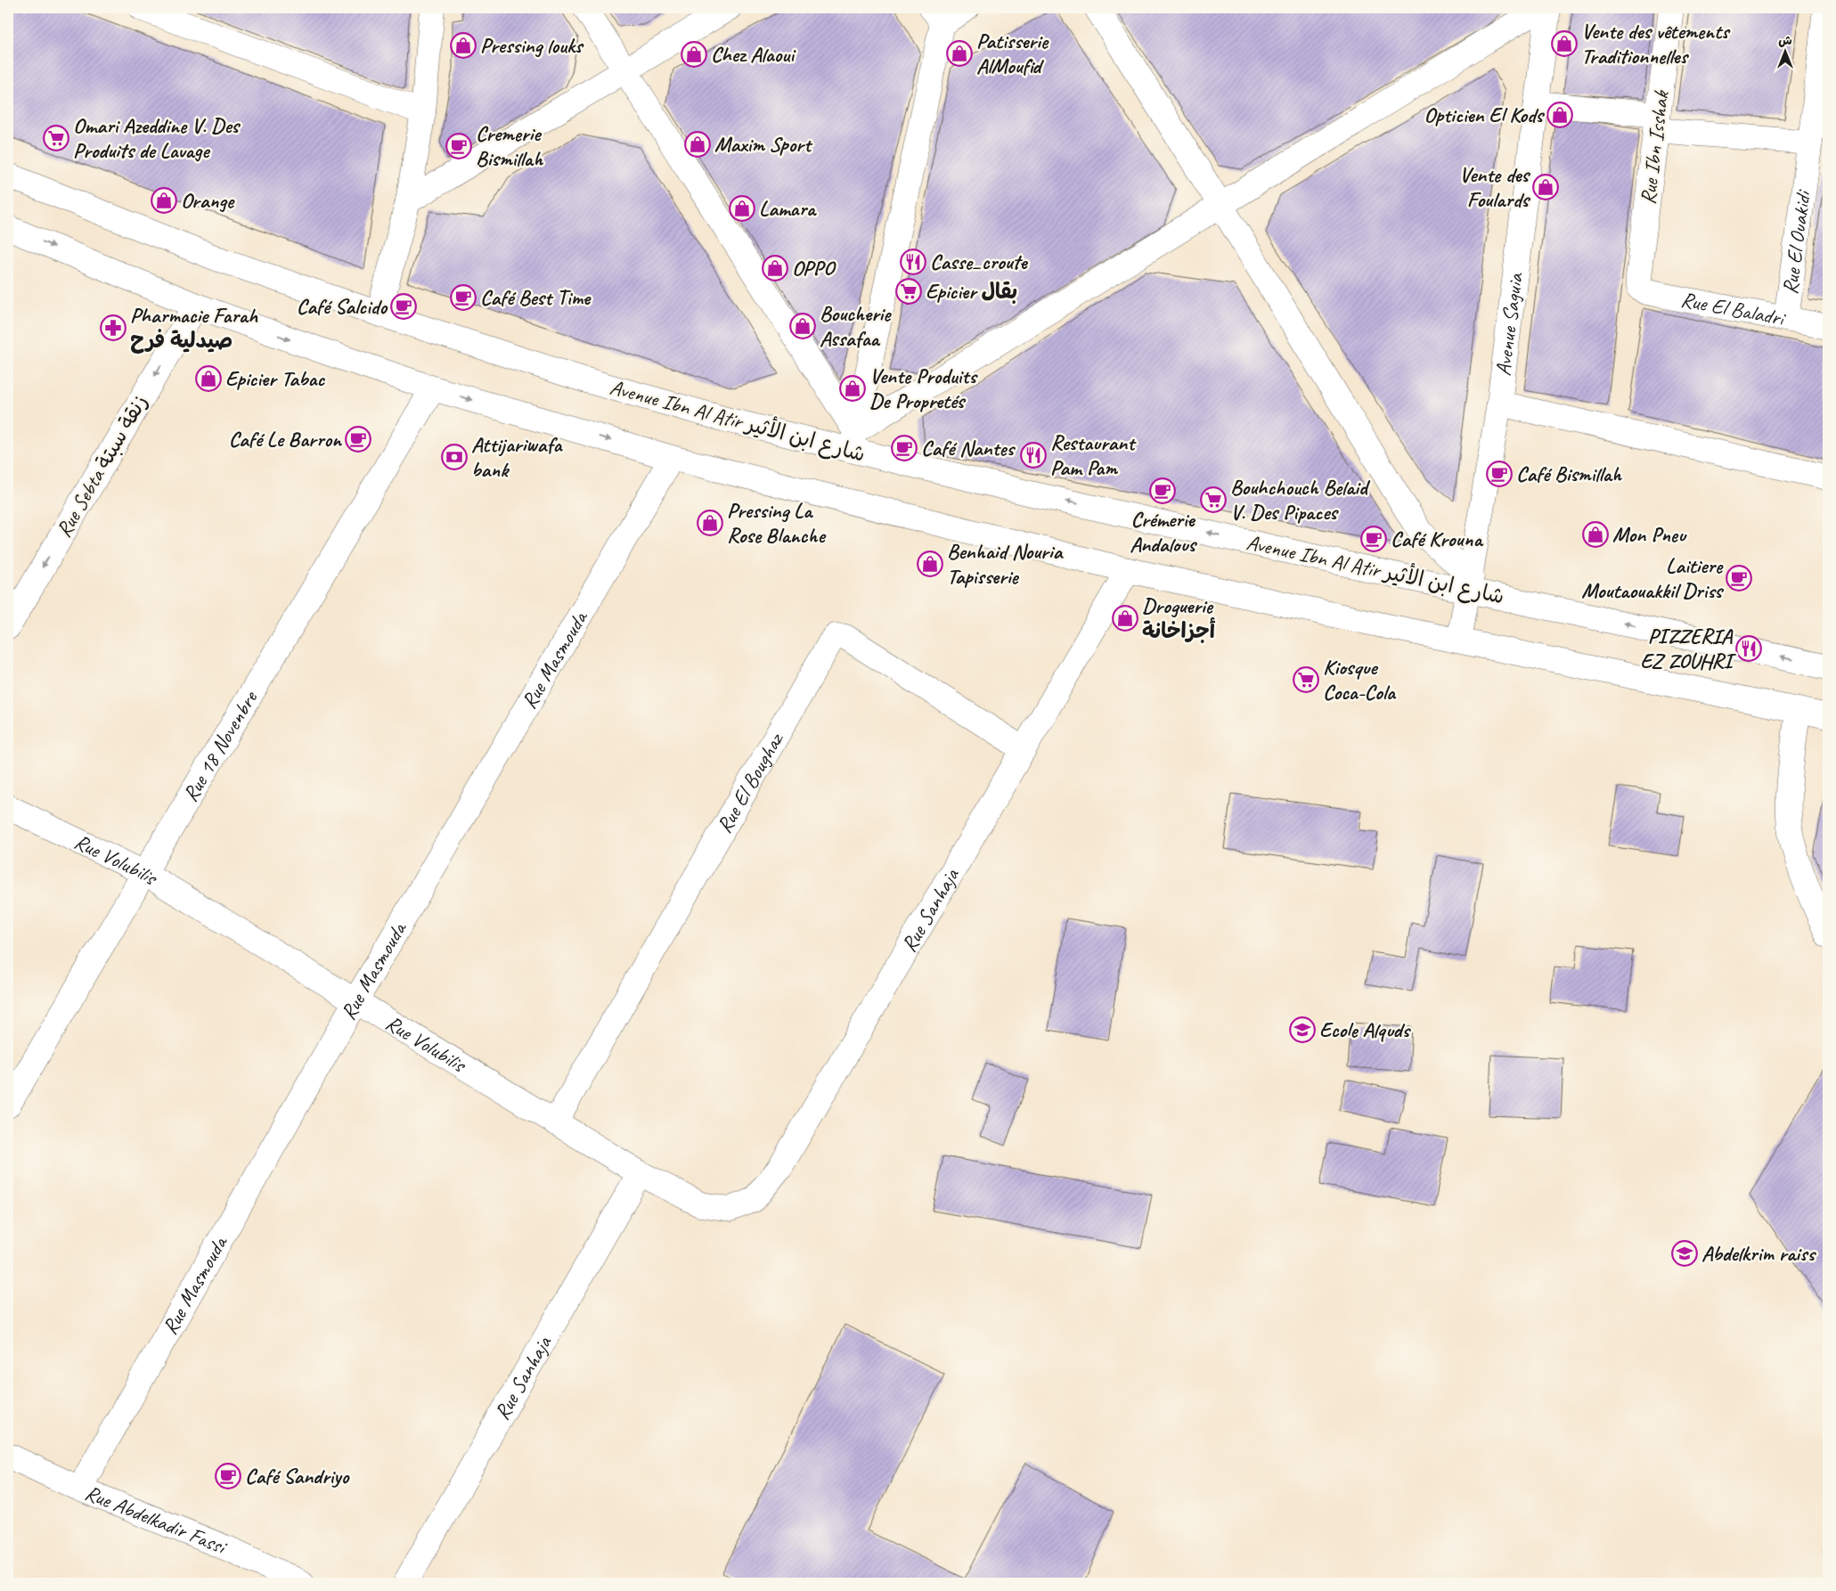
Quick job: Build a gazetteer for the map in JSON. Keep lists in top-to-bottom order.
{
  "streets": {
    "street": [
      "Rue Ibn Isshak",
      "Rue El Ouakidi",
      "Rue El Baladri",
      "Avenue Saguia",
      "Avenue Ibn Al Atir شارع ابن الأثير",
      "Rue Sebta زنقة سبتة",
      "Rue Masmouda",
      "Rue 18 Novenbre",
      "Rue El Boughaz",
      "Rue Volubilis",
      "Rue Sanhaja",
      "Rue Abdelkadir Fassi"
    ]
  },
  "crossings": [
    ["Rue Ibn Isshak", "Rue El Baladri"],
    ["Rue El Ouakidi", "Rue El Baladri"],
    ["Avenue Saguia", "Avenue Ibn Al Atir شارع ابن الأثير"],
    ["Rue Masmouda", "Rue Volubilis"],
    ["Rue Masmouda", "Rue Abdelkadir Fassi"],
    ["Rue 18 Novenbre", "Rue Volubilis"],
    ["Rue El Boughaz", "Rue Volubilis"],
    ["Rue El Boughaz", "Rue Sanhaja"],
    ["Rue Volubilis", "Rue Sanhaja"]
  ],
  "one_way": ["Rue Sebta زنقة سبتة"],
  "places": {
    "shop": [
      "Vente des vêtements Traditionnelles",
      "Pressing louks",
      "Patisserie AlMoufid",
      "Chez Alaoui",
      "Opticien El Kods",
      "Maxim Sport",
      "Vente des Foulards",
      "Orange",
      "Lamara",
      "OPPO",
      "Boucherie Assafaa",
      "Epicier Tabac",
      "Vente Produits De Propretés",
      "Pressing La Rose Blanche",
      "Mon Pneu",
      "Benhaid Nouria Tapisserie",
      "Droguerie أجزاخانة"
    ],
    "supermarket": [
      "Omari Azeddine V. Des Produits de Lavage",
      "Epicier بقال",
      "Bouhchouch Belaid V. Des Pipaces",
      "Kiosque Coca-Cola"
    ],
    "cafe": [
      "Cremerie Bismillah",
      "Café Best Time",
      "Café Salcido",
      "Café Le Barron",
      "Café Nantes",
      "Café Bismillah",
      "Crémerie Andalous",
      "Café Krouna",
      "Laitiere Moutaouakkil Driss",
      "Café Sandriyo"
    ],
    "restaurant": ["Casse_croute", "Restaurant Pam Pam", "PIZZERIA EZ ZOUHRI"],
    "pharmacy": ["Pharmacie Farah صيدلية فرح"],
    "bank": ["Attijariwafa bank"],
    "school or university": ["Ecole Alquds", "Abdelkrim raiss"]
  },
  "north": "top"
}
